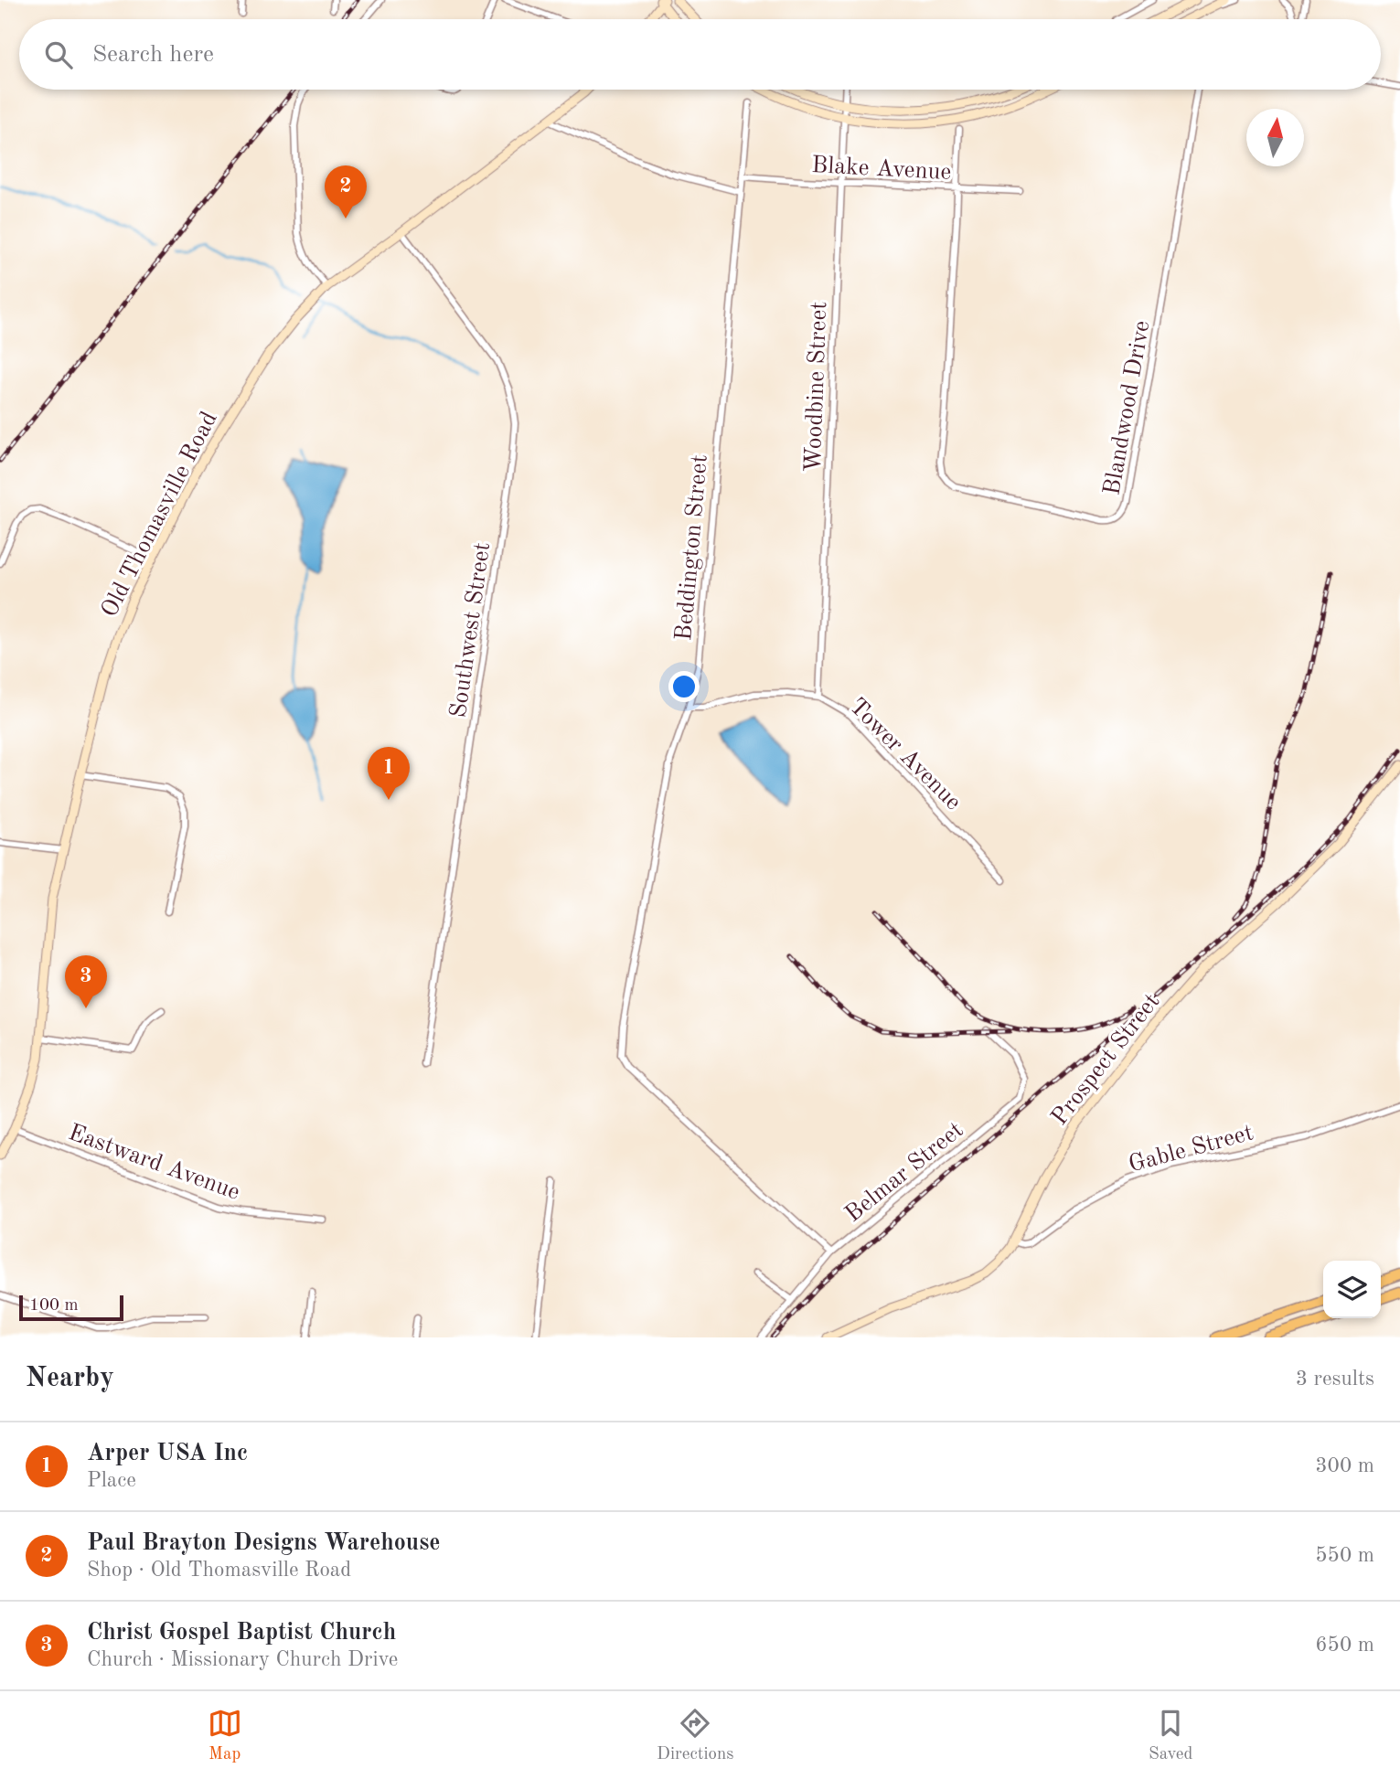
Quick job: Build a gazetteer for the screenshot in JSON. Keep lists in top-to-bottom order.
{
  "streets": {
    "street": [
      "Blake Avenue",
      "Woodbine Street",
      "Blandwood Drive",
      "Old Thomasville Road",
      "Beddington Street",
      "Southwest Street",
      "Tower Avenue",
      "Prospect Street",
      "Gable Street",
      "Eastward Avenue",
      "Belmar Street"
    ]
  },
  "crossings": [
    ["Blake Avenue", "Woodbine Street"],
    ["Blake Avenue", "Blandwood Drive"],
    ["Blake Avenue", "Beddington Street"],
    ["Woodbine Street", "Tower Avenue"],
    ["Old Thomasville Road", "Southwest Street"],
    ["Old Thomasville Road", "Eastward Avenue"],
    ["Beddington Street", "Tower Avenue"],
    ["Beddington Street", "Belmar Street"],
    ["Prospect Street", "Gable Street"]
  ],
  "scale_bar": "100 m",
  "north": "top",
  "page": {
    "search": "Search here",
    "pins": ["2", "1", "3"],
    "scale": "100 m",
    "heading": ["Nearby", "3 results"],
    "list": [
      {
        "mark": "1",
        "name": "Arper USA Inc",
        "note": "Place",
        "value": "300 m"
      },
      {
        "mark": "2",
        "name": "Paul Brayton Designs Warehouse",
        "note": "Shop · Old Thomasville Road",
        "value": "550 m"
      },
      {
        "mark": "3",
        "name": "Christ Gospel Baptist Church",
        "note": "Church · Missionary Church Drive",
        "value": "650 m"
      }
    ],
    "nav": ["Map", "Directions", "Saved"]
  }
}
